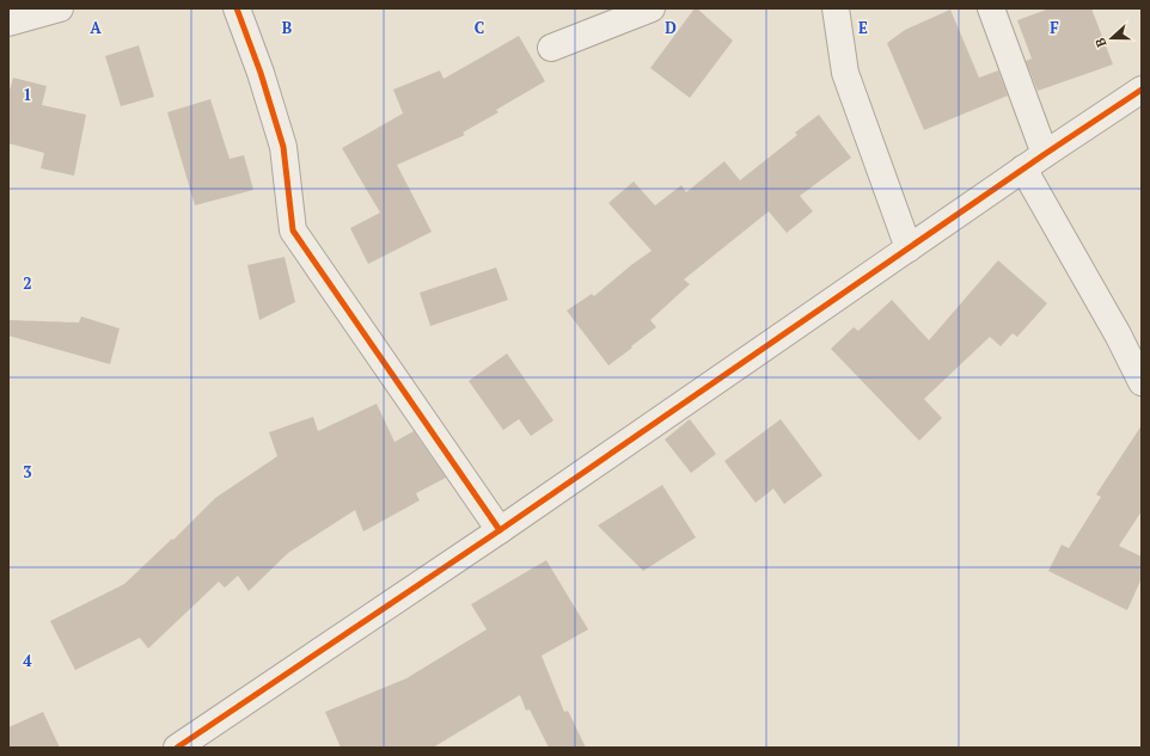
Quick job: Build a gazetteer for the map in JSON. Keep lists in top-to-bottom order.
{
  "north": "left",
  "grid": {
    "columns": [
      "A",
      "B",
      "C",
      "D",
      "E",
      "F"
    ],
    "rows": [
      "1",
      "2",
      "3",
      "4"
    ]
  }
}
